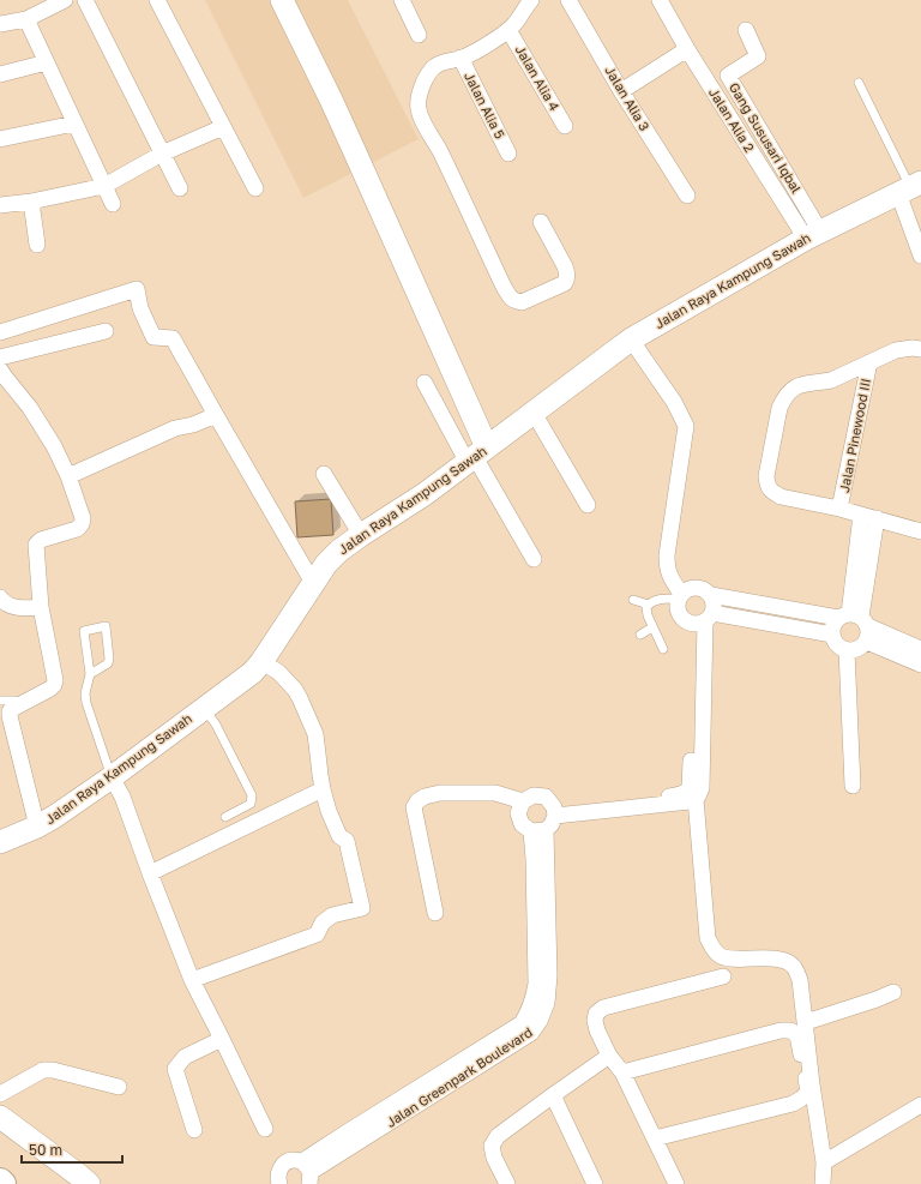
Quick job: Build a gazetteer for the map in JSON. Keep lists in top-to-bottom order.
{
  "streets": {
    "street": [
      "Jalan Alia 4",
      "Jalan Alia 3",
      "Jalan Alia 5",
      "Jalan Alia 2",
      "Gang Sususari Iqbal",
      "Jalan Raya Kampung Sawah",
      "Jalan Pinewood III",
      "Jalan Greenpark Boulevard"
    ]
  },
  "crossings": [
    ["Jalan Alia 2", "Gang Sususari Iqbal"],
    ["Jalan Alia 2", "Jalan Raya Kampung Sawah"],
    ["Gang Sususari Iqbal", "Jalan Raya Kampung Sawah"]
  ],
  "scale_bar": "50 m"
}
